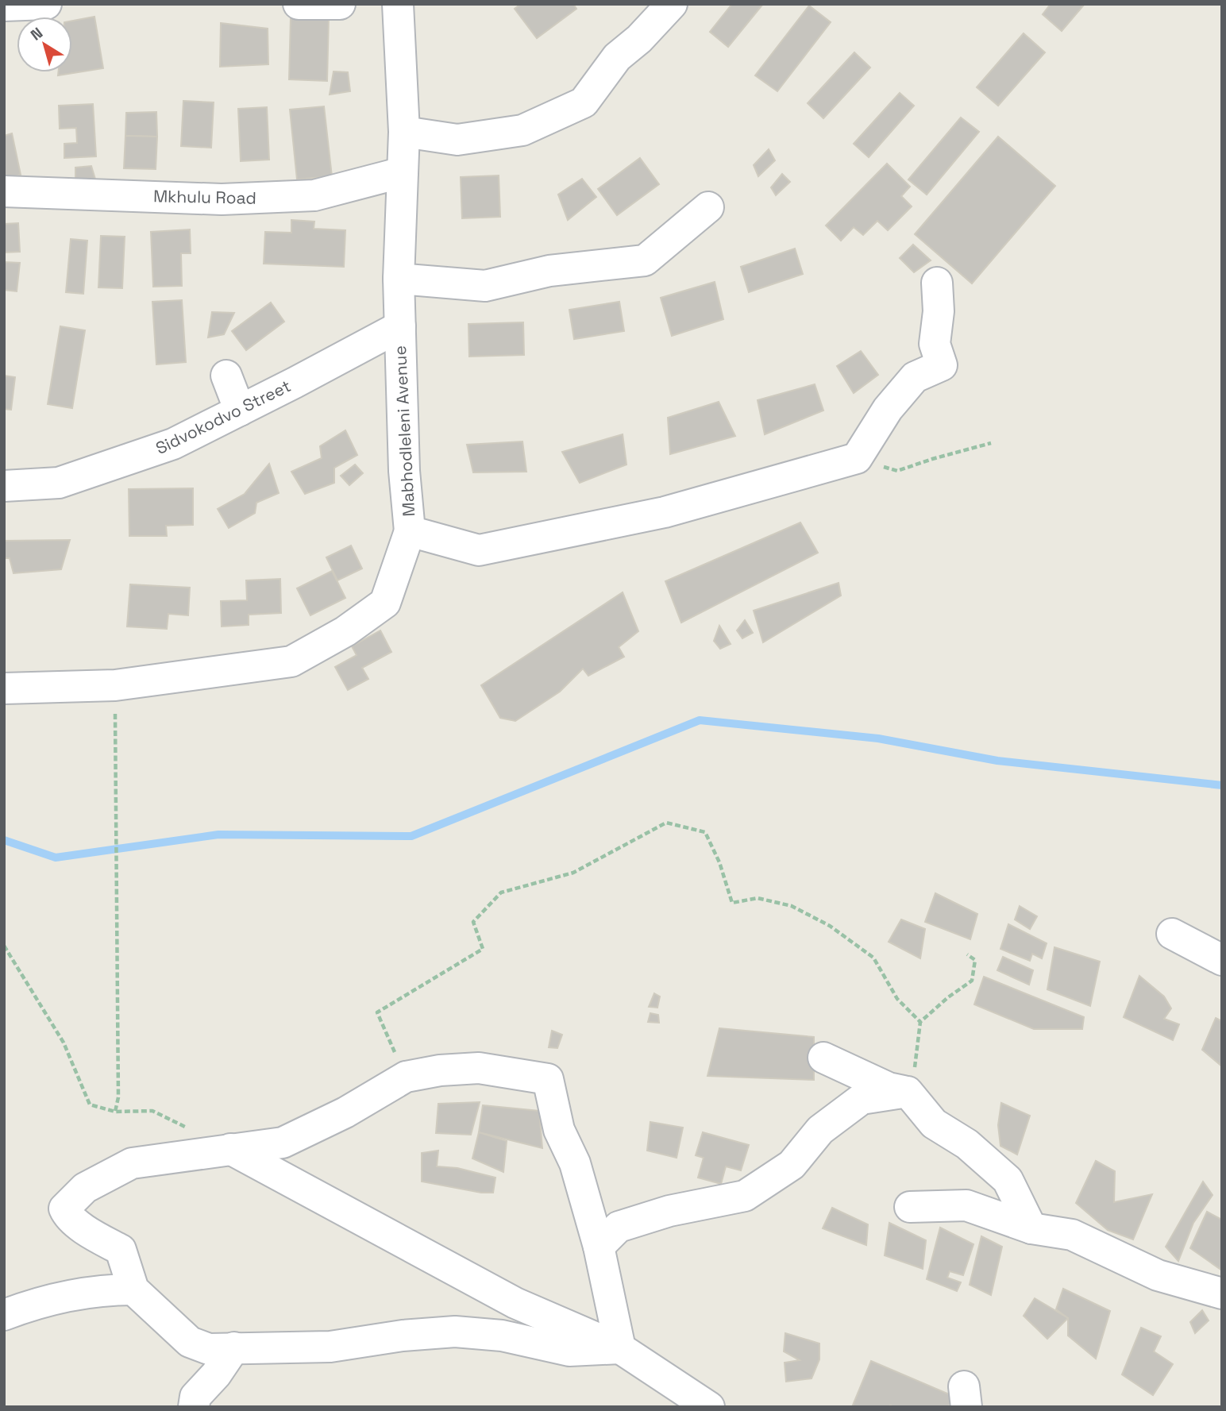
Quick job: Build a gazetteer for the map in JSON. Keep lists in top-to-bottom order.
{
  "streets": {
    "street": ["Mkhulu Road", "Sidvokodvo Street", "Mabhodleleni Avenue"]
  },
  "crossings": [
    ["Mkhulu Road", "Mabhodleleni Avenue"],
    ["Sidvokodvo Street", "Mabhodleleni Avenue"]
  ],
  "north": "top left"
}
